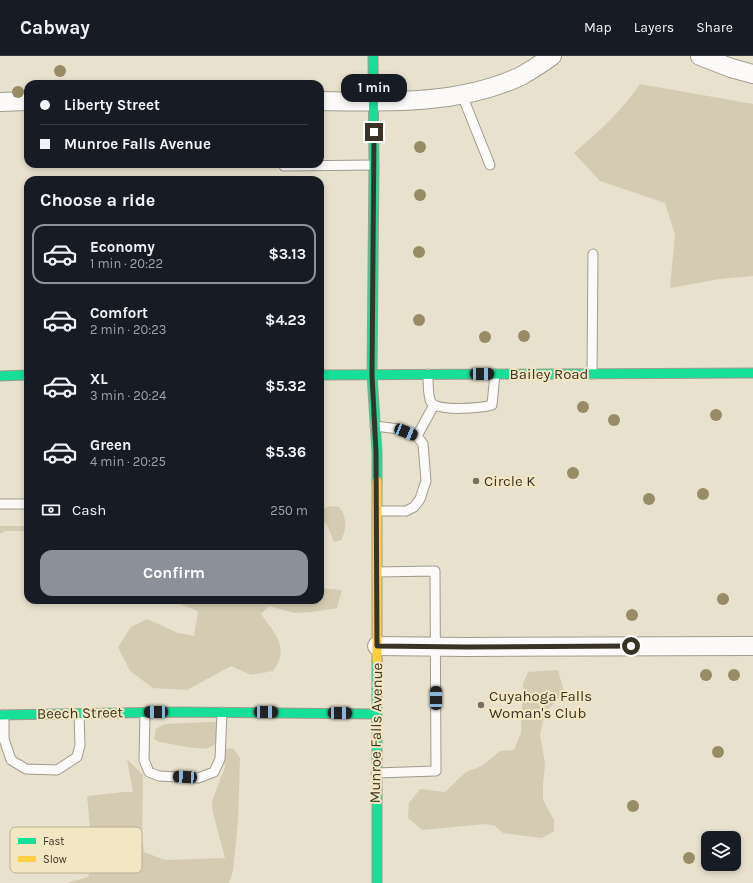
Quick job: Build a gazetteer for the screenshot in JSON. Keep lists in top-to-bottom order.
{
  "streets": {
    "street": ["Bailey Road", "Beech Street", "Munroe Falls Avenue"]
  },
  "crossings": [
    ["Bailey Road", "Munroe Falls Avenue"],
    ["Beech Street", "Munroe Falls Avenue"]
  ],
  "places": ["Circle K", "Cuyahoga Falls Woman's Club"],
  "legend": ["Fast", "Slow"],
  "page": {
    "header": "Cabway",
    "nav": ["Map", "Layers", "Share"],
    "bubble": "1 min",
    "banner": ["Liberty Street", "Munroe Falls Avenue"],
    "heading": "Choose a ride",
    "list": [
      {
        "name": "Economy",
        "note": "1 min · 20:22",
        "value": "$3.13"
      },
      {
        "name": "Comfort",
        "note": "2 min · 20:23",
        "value": "$4.23"
      },
      {
        "name": "XL",
        "note": "3 min · 20:24",
        "value": "$5.32"
      },
      {
        "name": "Green",
        "note": "4 min · 20:25",
        "value": "$5.36"
      }
    ],
    "pay": ["Cash", "250 m"],
    "buttons": "Confirm"
  }
}
